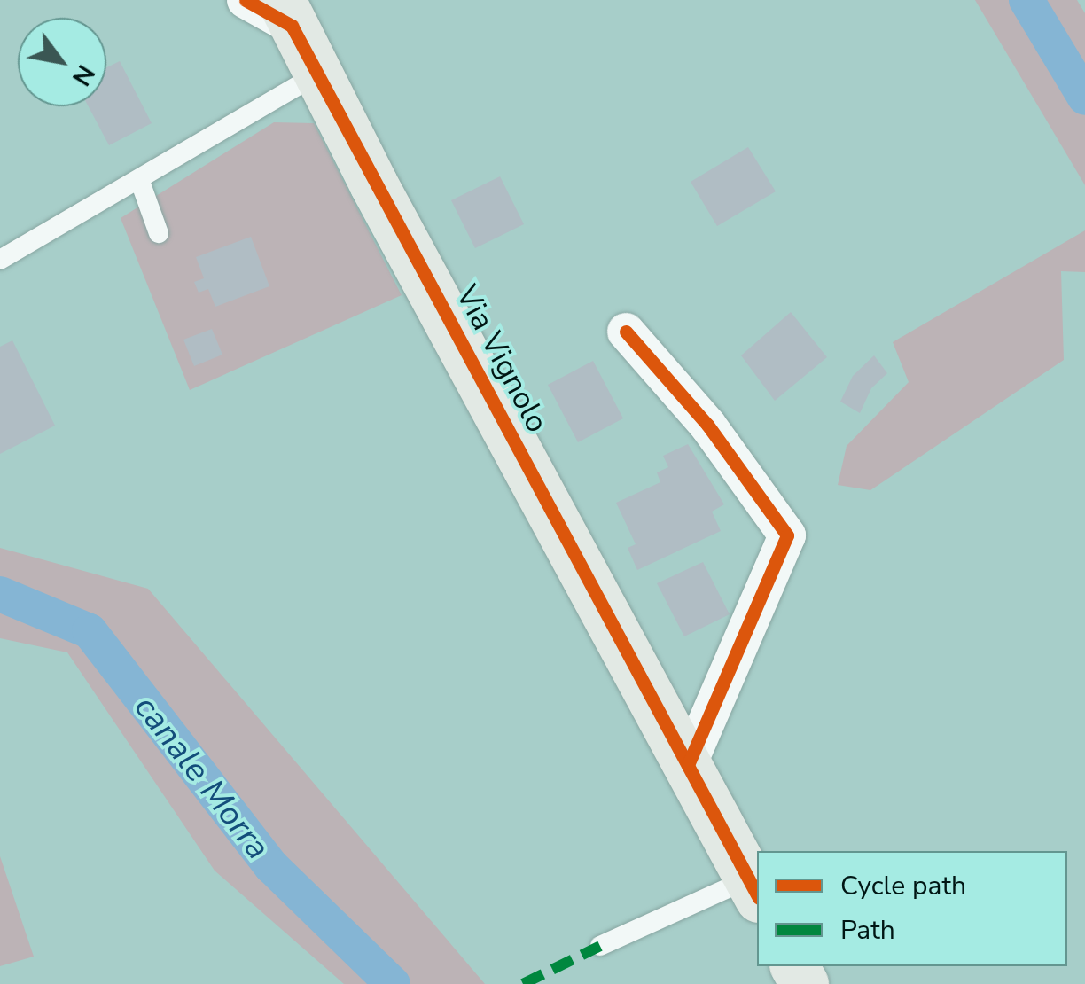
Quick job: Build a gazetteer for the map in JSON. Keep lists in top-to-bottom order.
{
  "streets": {
    "main road": ["Via Vignolo"]
  },
  "water": ["canale Morra"],
  "legend": ["Cycle path", "Path"],
  "north": "bottom right"
}
